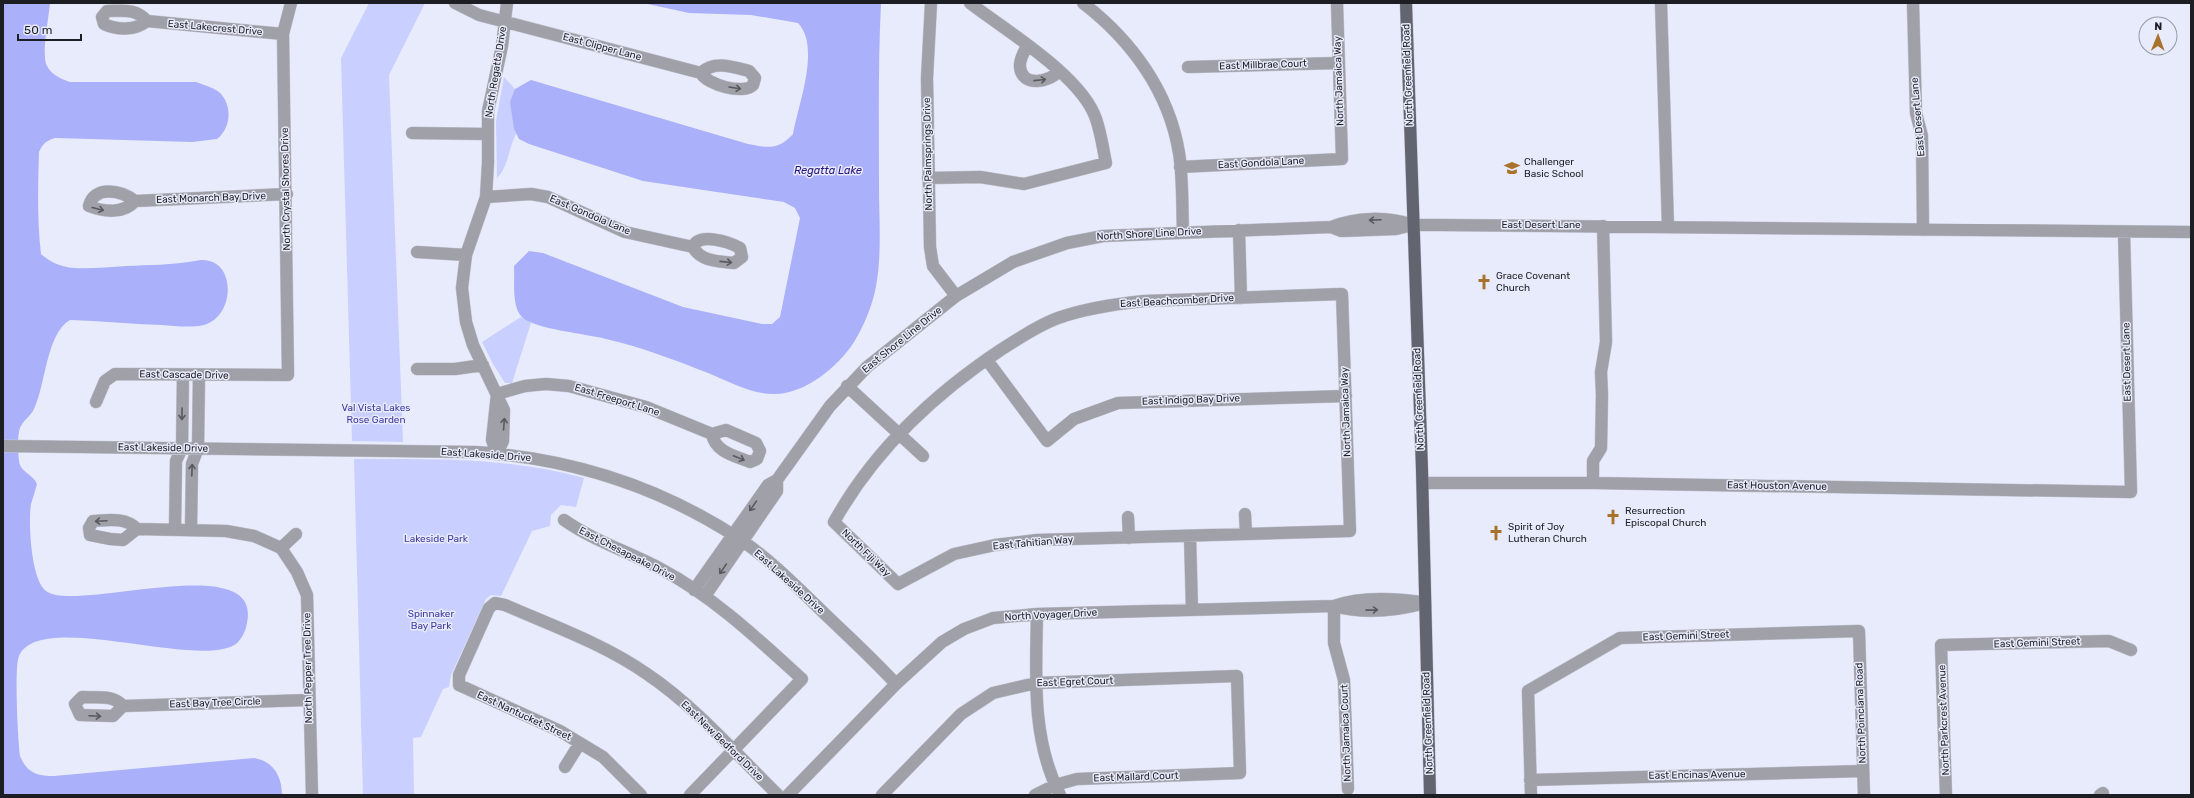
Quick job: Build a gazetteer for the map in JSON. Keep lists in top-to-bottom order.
{
  "streets": {
    "main road": ["North Greenfield Road"],
    "street": [
      "East Lakecrest Drive",
      "East Clipper Lane",
      "East Millbrae Court",
      "North Regatta Drive",
      "North Jamaica Way",
      "East Desert Lane",
      "North Palmsprings Drive",
      "East Gondola Lane",
      "North Crystal Shores Drive",
      "East Monarch Bay Drive",
      "North Shore Line Drive",
      "East Beachcomber Drive",
      "East Shore Line Drive",
      "East Cascade Drive",
      "East Freeport Lane",
      "East Indigo Bay Drive",
      "East Lakeside Drive",
      "East Houston Avenue",
      "East Tahitian Way",
      "North Fiji Way",
      "East Chesapeake Drive",
      "North Voyager Drive",
      "East Gemini Street",
      "North Pepper Tree Drive",
      "East Egret Court",
      "East Bay Tree Circle",
      "North Poinciana Road",
      "East Nantucket Street",
      "North Parkcrest Avenue",
      "North Jamaica Court",
      "East New Bedford Drive",
      "East Encinas Avenue",
      "East Mallard Court"
    ]
  },
  "crossings": [
    ["East Lakecrest Drive", "North Crystal Shores Drive"],
    ["East Clipper Lane", "North Regatta Drive"],
    ["East Millbrae Court", "North Jamaica Way"],
    ["North Regatta Drive", "East Gondola Lane"],
    ["North Regatta Drive", "East Freeport Lane"],
    ["North Regatta Drive", "East Lakeside Drive"],
    ["North Greenfield Road", "East Desert Lane"],
    ["North Greenfield Road", "North Shore Line Drive"],
    ["North Greenfield Road", "East Houston Avenue"],
    ["North Greenfield Road", "North Voyager Drive"],
    ["North Jamaica Way", "East Gondola Lane"],
    ["North Jamaica Way", "East Beachcomber Drive"],
    ["North Jamaica Way", "East Indigo Bay Drive"],
    ["North Jamaica Way", "East Tahitian Way"],
    ["East Desert Lane", "North Shore Line Drive"],
    ["East Desert Lane", "East Houston Avenue"],
    ["North Palmsprings Drive", "North Shore Line Drive"],
    ["North Palmsprings Drive", "East Shore Line Drive"],
    ["North Crystal Shores Drive", "East Monarch Bay Drive"],
    ["North Crystal Shores Drive", "East Cascade Drive"],
    ["North Shore Line Drive", "East Shore Line Drive"],
    ["East Beachcomber Drive", "East Indigo Bay Drive"],
    ["East Beachcomber Drive", "North Fiji Way"],
    ["East Shore Line Drive", "East Lakeside Drive"],
    ["East Shore Line Drive", "East Chesapeake Drive"],
    ["East Lakeside Drive", "North Voyager Drive"],
    ["East Tahitian Way", "North Fiji Way"],
    ["East Chesapeake Drive", "East New Bedford Drive"],
    ["North Voyager Drive", "North Jamaica Court"],
    ["East Gemini Street", "North Poinciana Road"],
    ["East Gemini Street", "North Parkcrest Avenue"],
    ["East Gemini Street", "East Encinas Avenue"],
    ["North Pepper Tree Drive", "East Bay Tree Circle"],
    ["East Egret Court", "East Mallard Court"],
    ["North Poinciana Road", "East Encinas Avenue"],
    ["East Nantucket Street", "East New Bedford Drive"]
  ],
  "water": ["Regatta Lake"],
  "parks": ["Val Vista Lakes Rose Garden", "Lakeside Park", "Spinnaker Bay Park"],
  "places": {
    "school or university": ["Challenger Basic School"],
    "church": ["Grace Covenant Church", "Resurrection Episcopal Church", "Spirit of Joy Lutheran Church"]
  },
  "scale_bar": "50 m",
  "north": "top"
}
